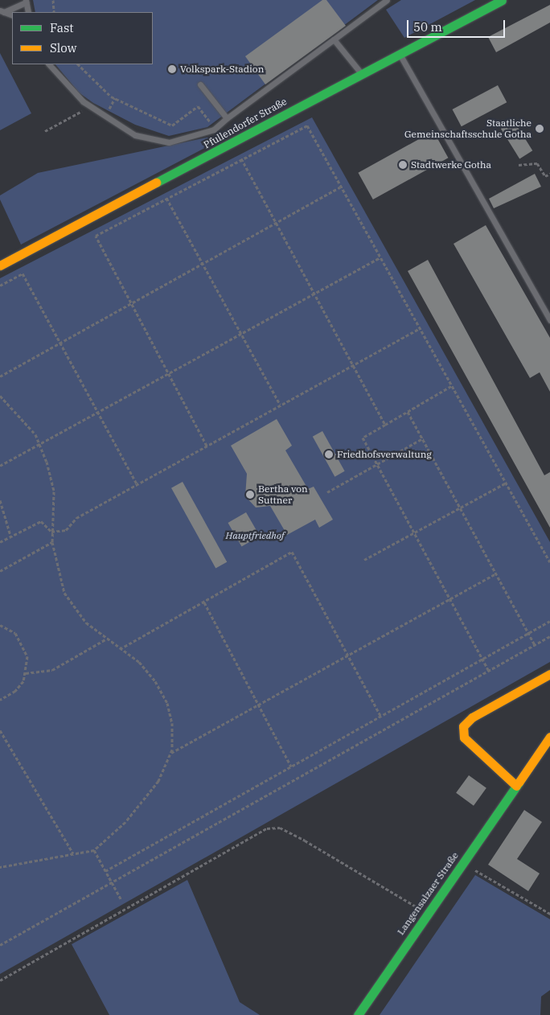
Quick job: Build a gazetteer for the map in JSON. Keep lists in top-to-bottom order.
{
  "streets": {
    "street": ["Pfullendorfer Straße", "Langensalzaer Straße"]
  },
  "parks": ["Hauptfriedhof"],
  "places": [
    "Volkspark-Stadion",
    "Staatliche Gemeinschaftsschule Gotha",
    "Stadtwerke Gotha",
    "Friedhofsverwaltung",
    "Bertha von Suttner"
  ],
  "legend": ["Fast", "Slow"],
  "scale_bar": "50 m"
}
